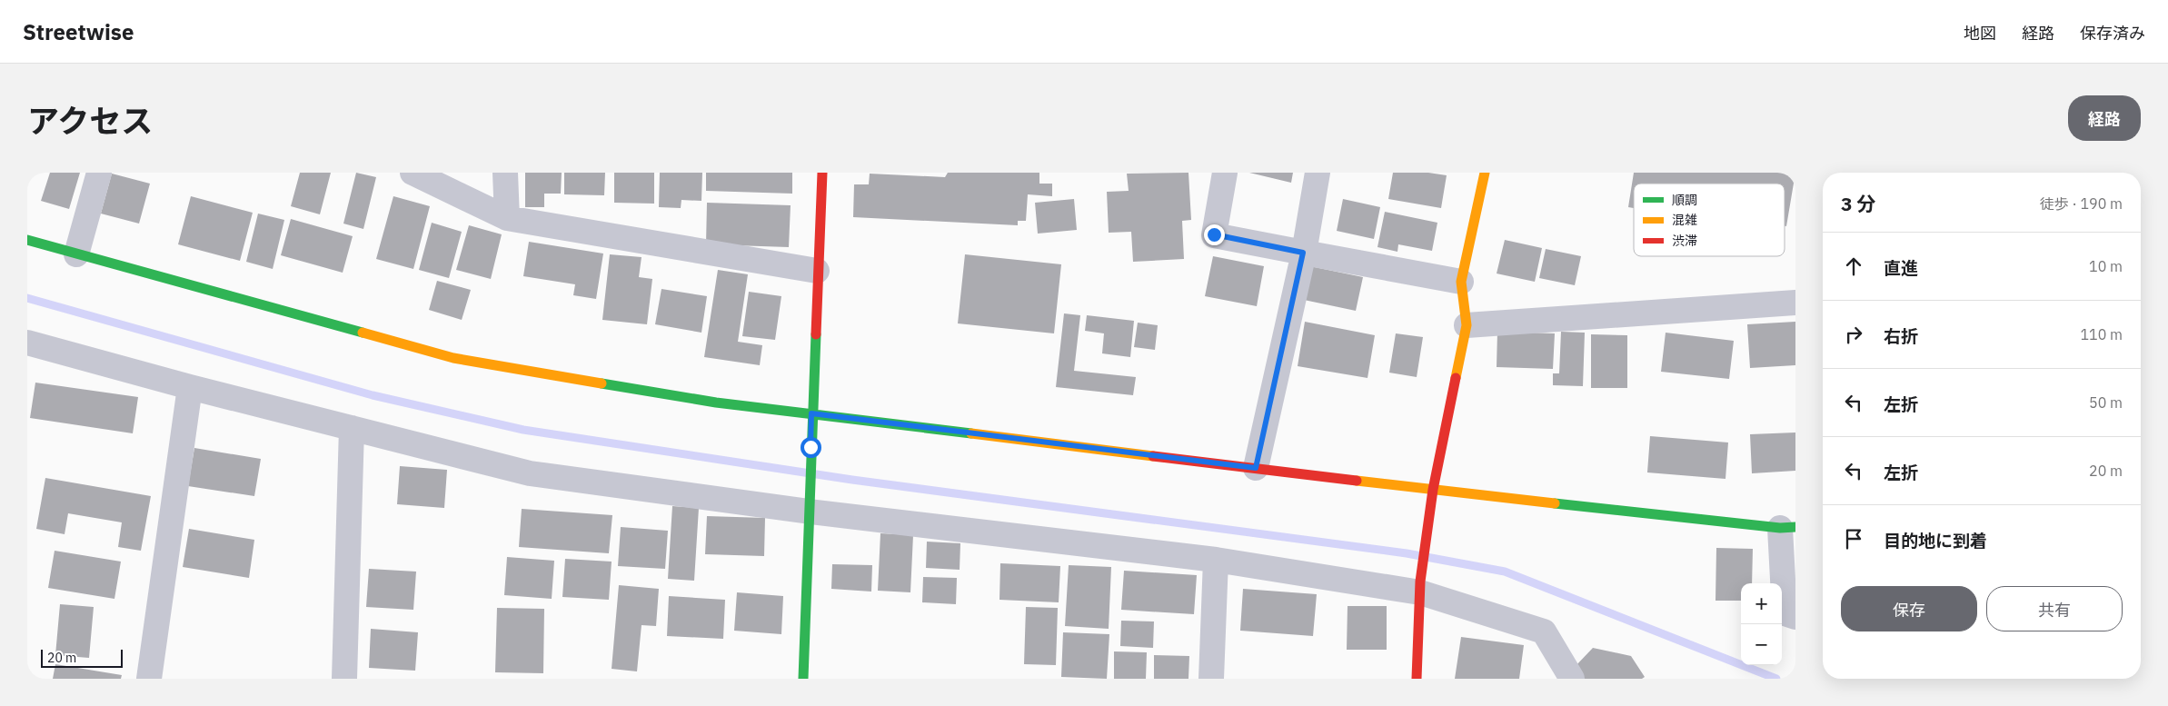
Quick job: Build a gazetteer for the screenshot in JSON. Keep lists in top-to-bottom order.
{
  "legend": ["順調", "混雑", "渋滞"],
  "scale_bar": "20 m",
  "page": {
    "header": "Streetwise",
    "nav": ["地図", "経路", "保存済み"],
    "title": "アクセス",
    "buttons": [
      "経路",
      ["保存", "共有"]
    ],
    "heading": ["3 分", "徒歩 · 190 m"],
    "list": [
      ["直進", "10 m"],
      ["右折", "110 m"],
      ["左折", "50 m"],
      ["左折", "20 m"],
      "目的地に到着"
    ],
    "map_buttons": ["+", "−"],
    "scale": "20 m"
  }
}
